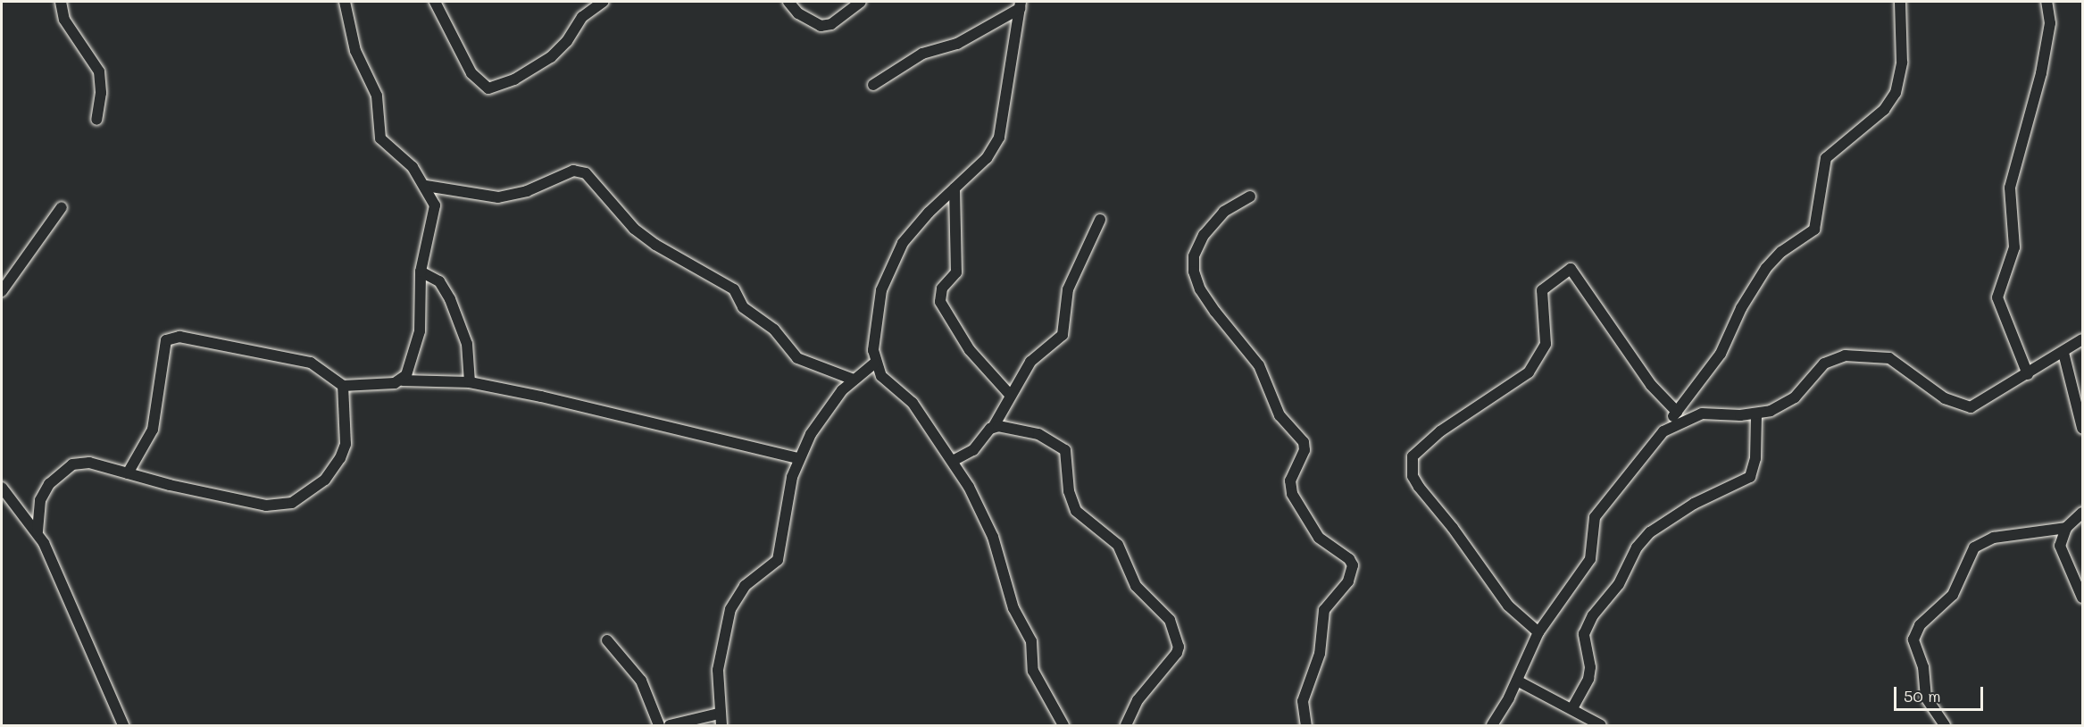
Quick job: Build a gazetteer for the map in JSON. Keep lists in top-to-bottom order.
{
  "scale_bar": "50 m"
}
